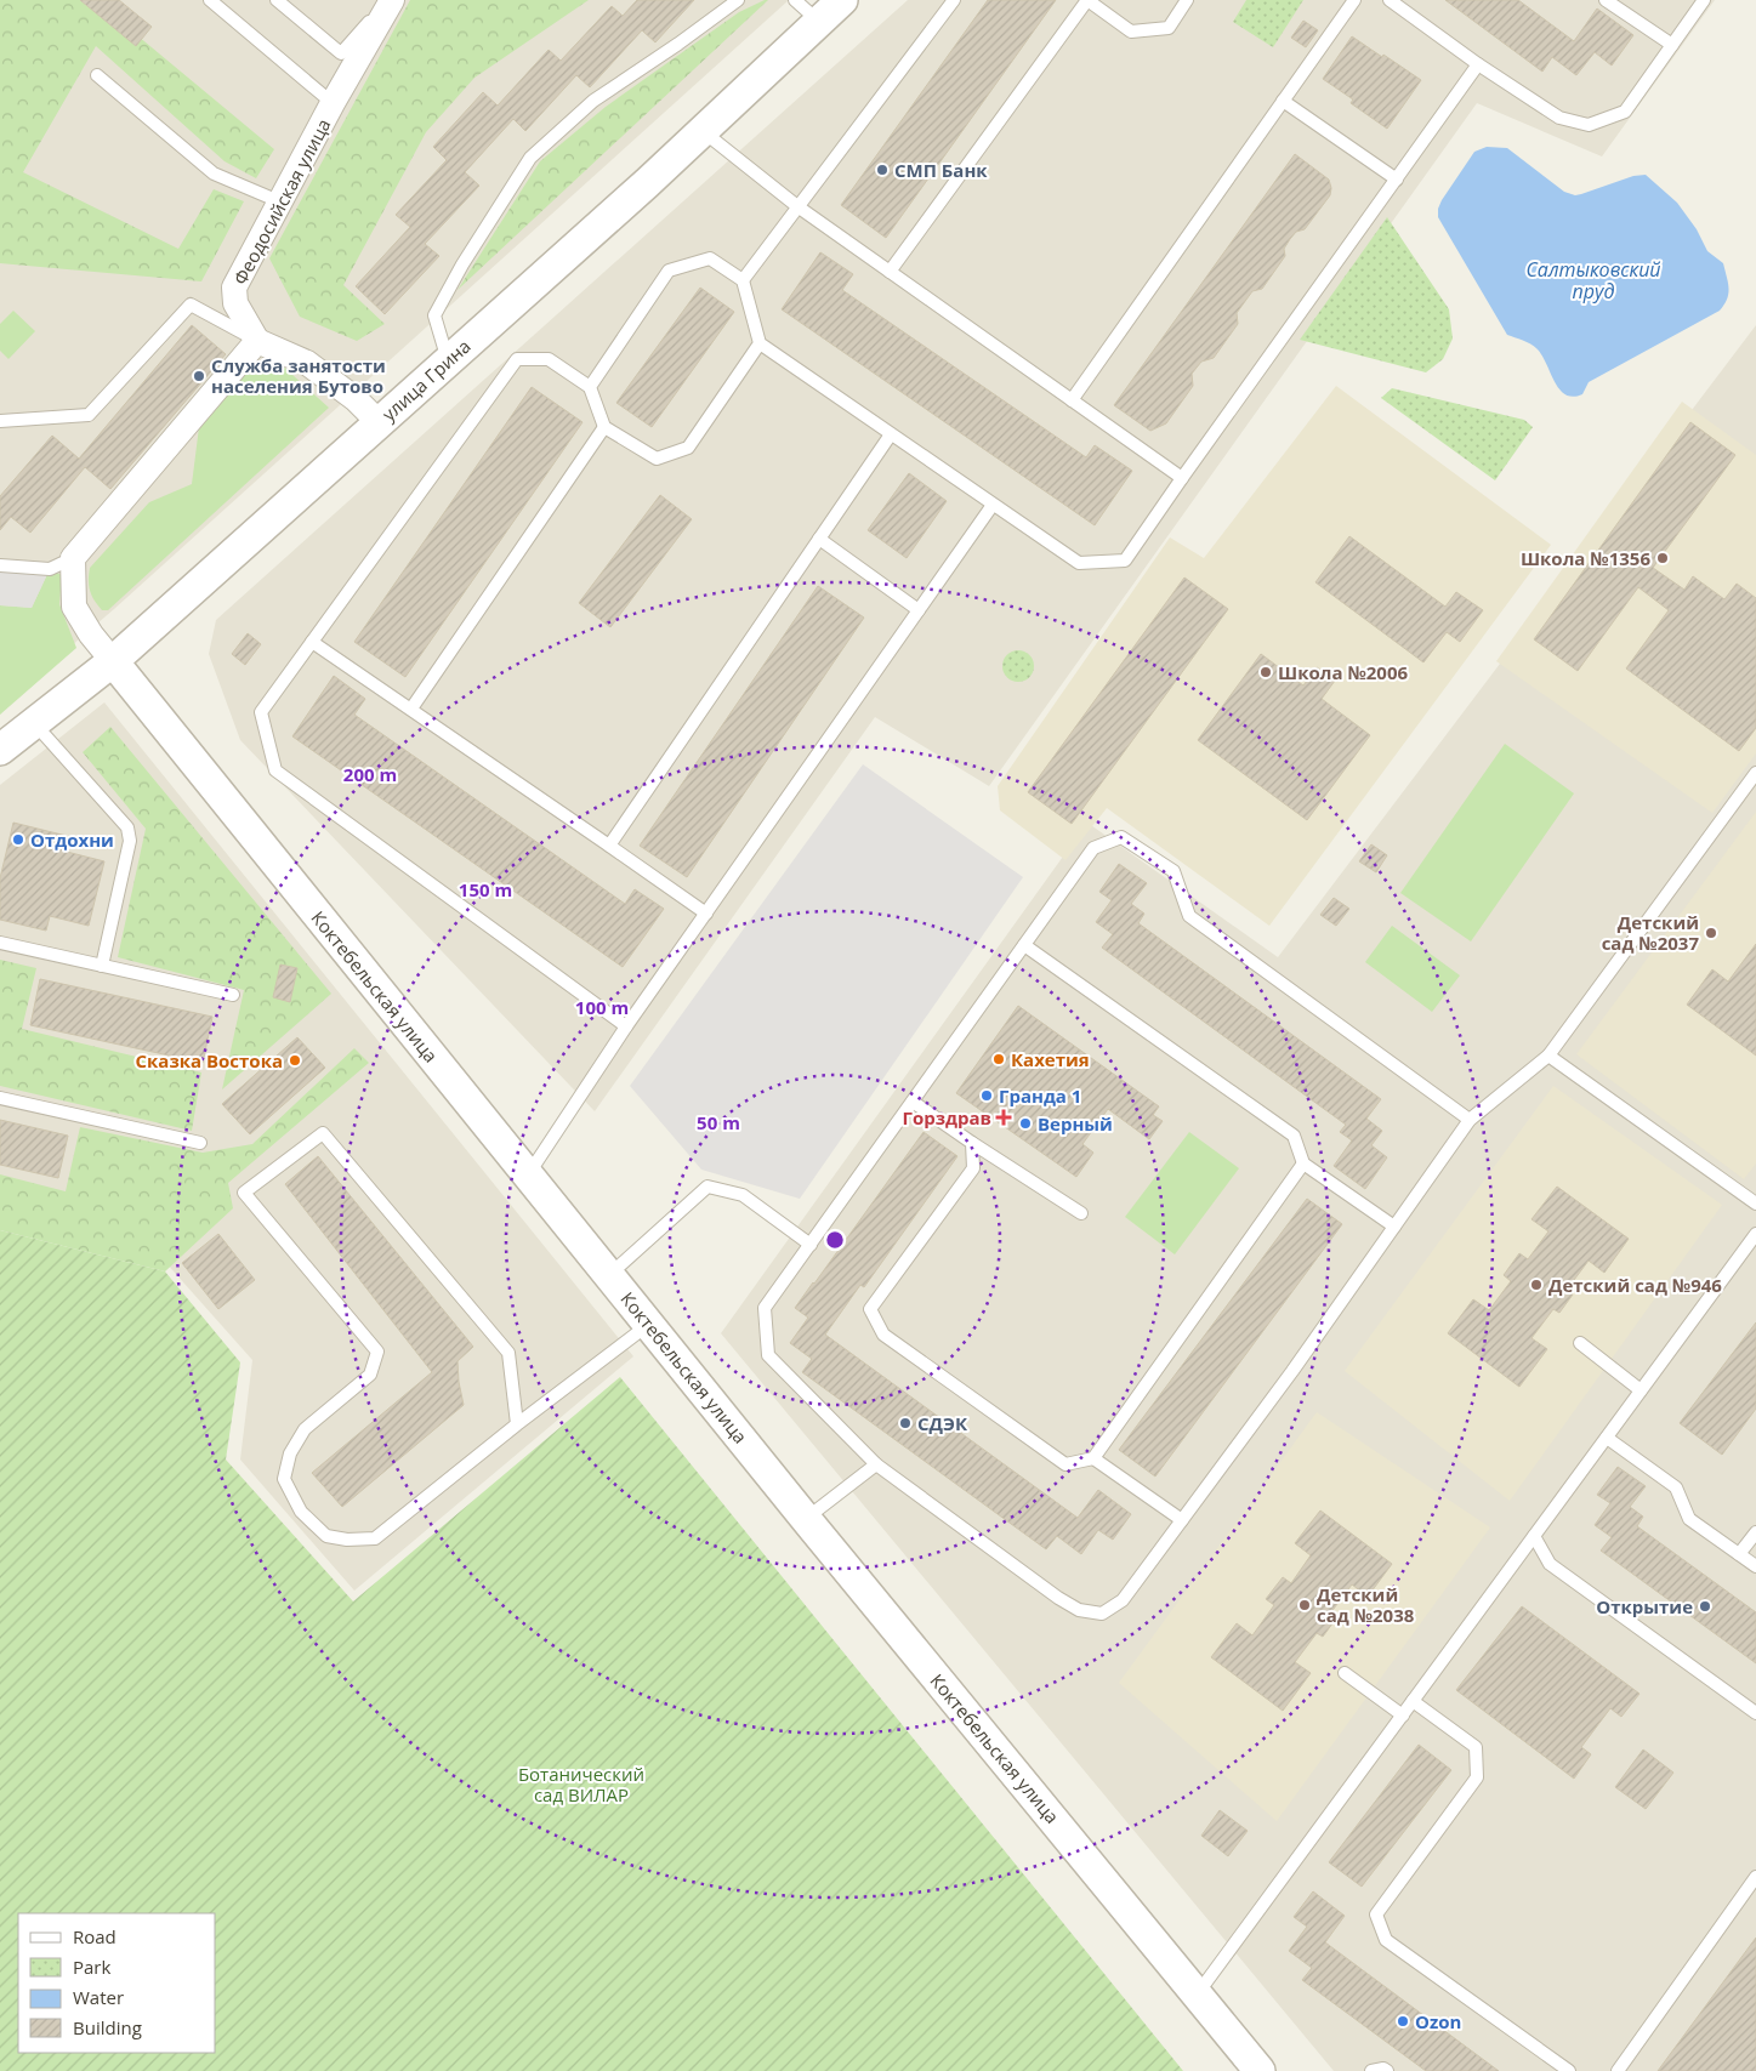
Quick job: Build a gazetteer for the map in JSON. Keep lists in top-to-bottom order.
{
  "streets": {
    "street": ["Феодосийская улица", "улица Грина", "Коктебельская улица"]
  },
  "crossings": [
    ["улица Грина", "Коктебельская улица"]
  ],
  "water": ["Салтыковский пруд"],
  "parks": ["Ботанический сад ВИЛАР"],
  "places": {
    "other": [
      "СМП Банк",
      "Служба занятости населения Бутово",
      "Школа №1356",
      "Школа №2006",
      "Отдохни",
      "Детский сад №2037",
      "Кахетия",
      "Сказка Востока",
      "Гранда 1",
      "Верный",
      "Детский сад №946",
      "СДЭК",
      "Детский сад №2038",
      "Открытие",
      "Ozon"
    ],
    "health": ["Горздрав"]
  },
  "legend": [
    "Road",
    "Park",
    "Water",
    "Building"
  ],
  "rings": [
    "200 m",
    "150 m",
    "100 m",
    "50 m"
  ]
}
